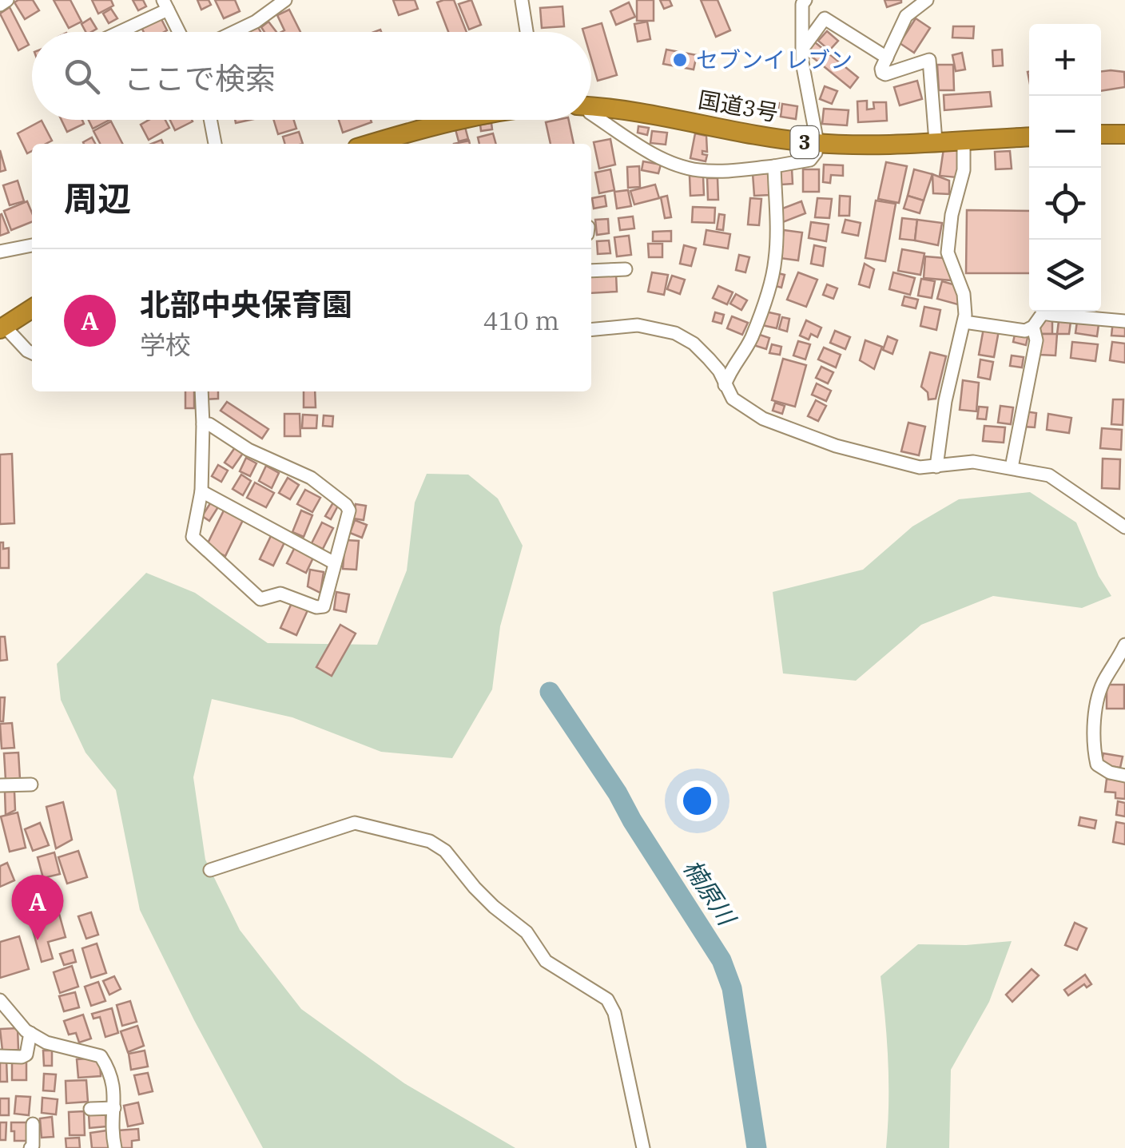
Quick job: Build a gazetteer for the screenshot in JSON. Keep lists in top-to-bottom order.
{
  "streets": {
    "highway": ["国道3号", "3"]
  },
  "water": ["楠原川"],
  "places": ["セブンイレブン"],
  "page": {
    "map_buttons": ["+", "−"],
    "search": "ここで検索",
    "heading": "周辺",
    "list": [
      {
        "mark": "A",
        "name": "北部中央保育園",
        "note": "学校",
        "value": "410 m"
      }
    ],
    "pins": "A"
  }
}
